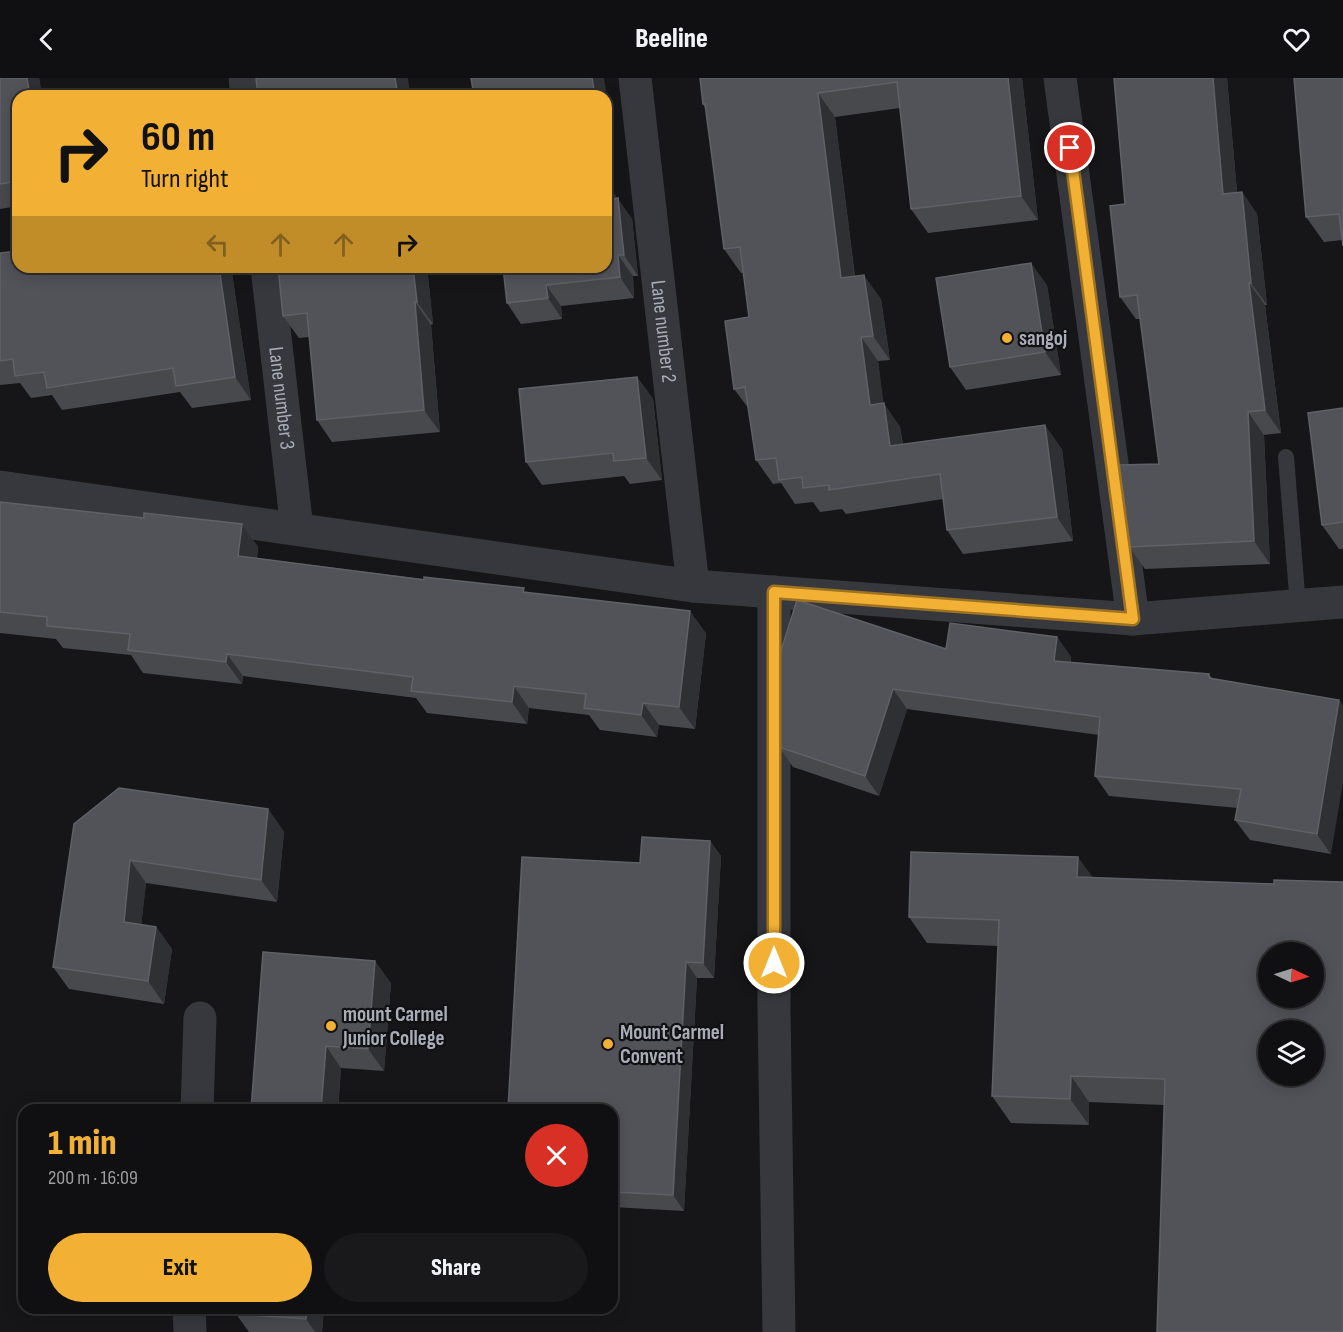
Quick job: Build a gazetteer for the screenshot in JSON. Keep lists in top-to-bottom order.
{
  "streets": {
    "street": ["Lane number 2", "Lane number 3"]
  },
  "places": ["sangoj", "mount Carmel Junior College", "Mount Carmel Convent"],
  "north": "right",
  "page": {
    "header": "Beeline",
    "turn": ["60 m", "Turn right"],
    "heading": ["1 min", "200 m · 16:09"],
    "buttons": ["Exit", "Share"]
  }
}
